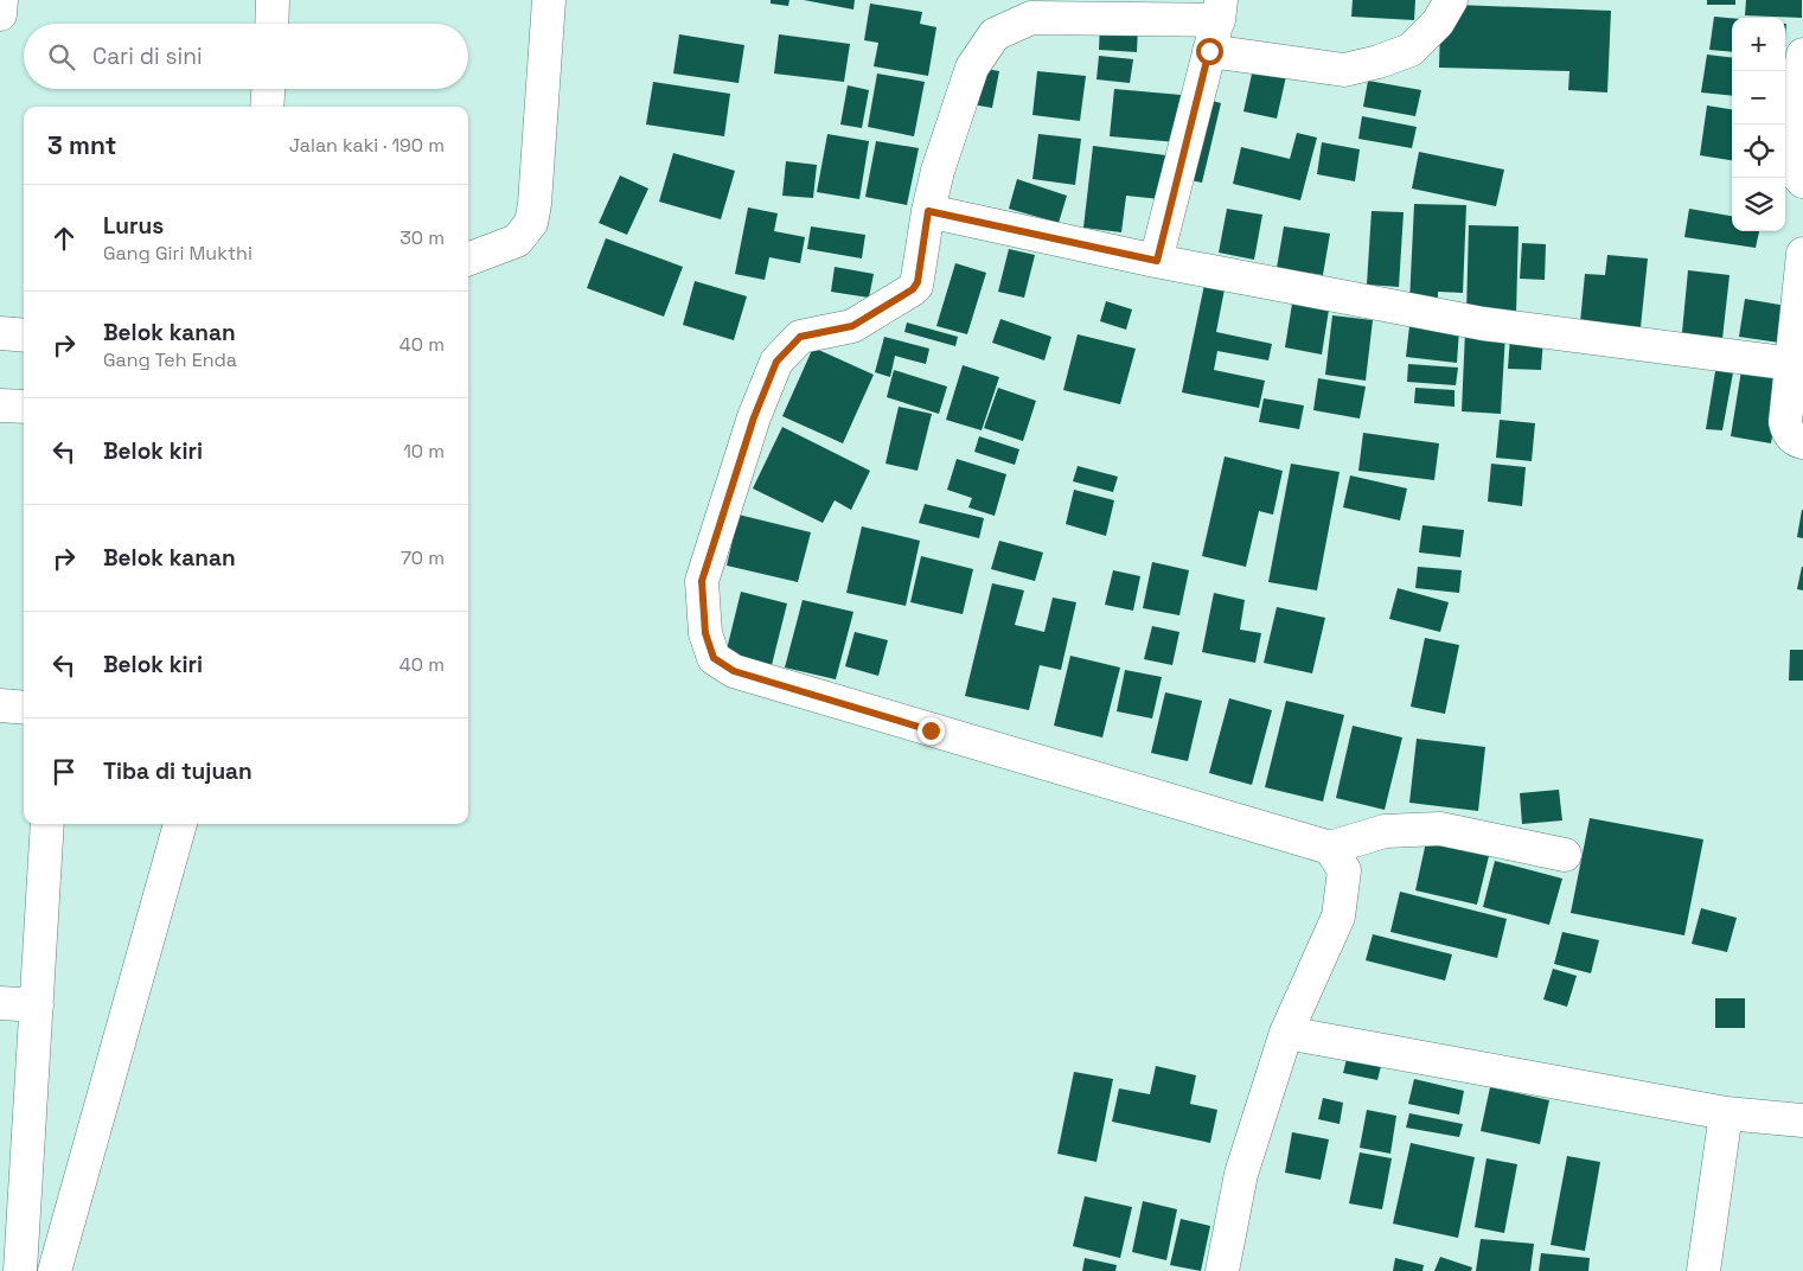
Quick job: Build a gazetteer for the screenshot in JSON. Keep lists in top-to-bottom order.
{
  "page": {
    "map_buttons": ["+", "−"],
    "search": "Cari di sini",
    "heading": ["3 mnt", "Jalan kaki · 190 m"],
    "list": [
      ["Lurus", "Gang Giri Mukthi", "30 m"],
      ["Belok kanan", "Gang Teh Enda", "40 m"],
      ["Belok kiri", "10 m"],
      ["Belok kanan", "70 m"],
      ["Belok kiri", "40 m"],
      "Tiba di tujuan"
    ]
  }
}
